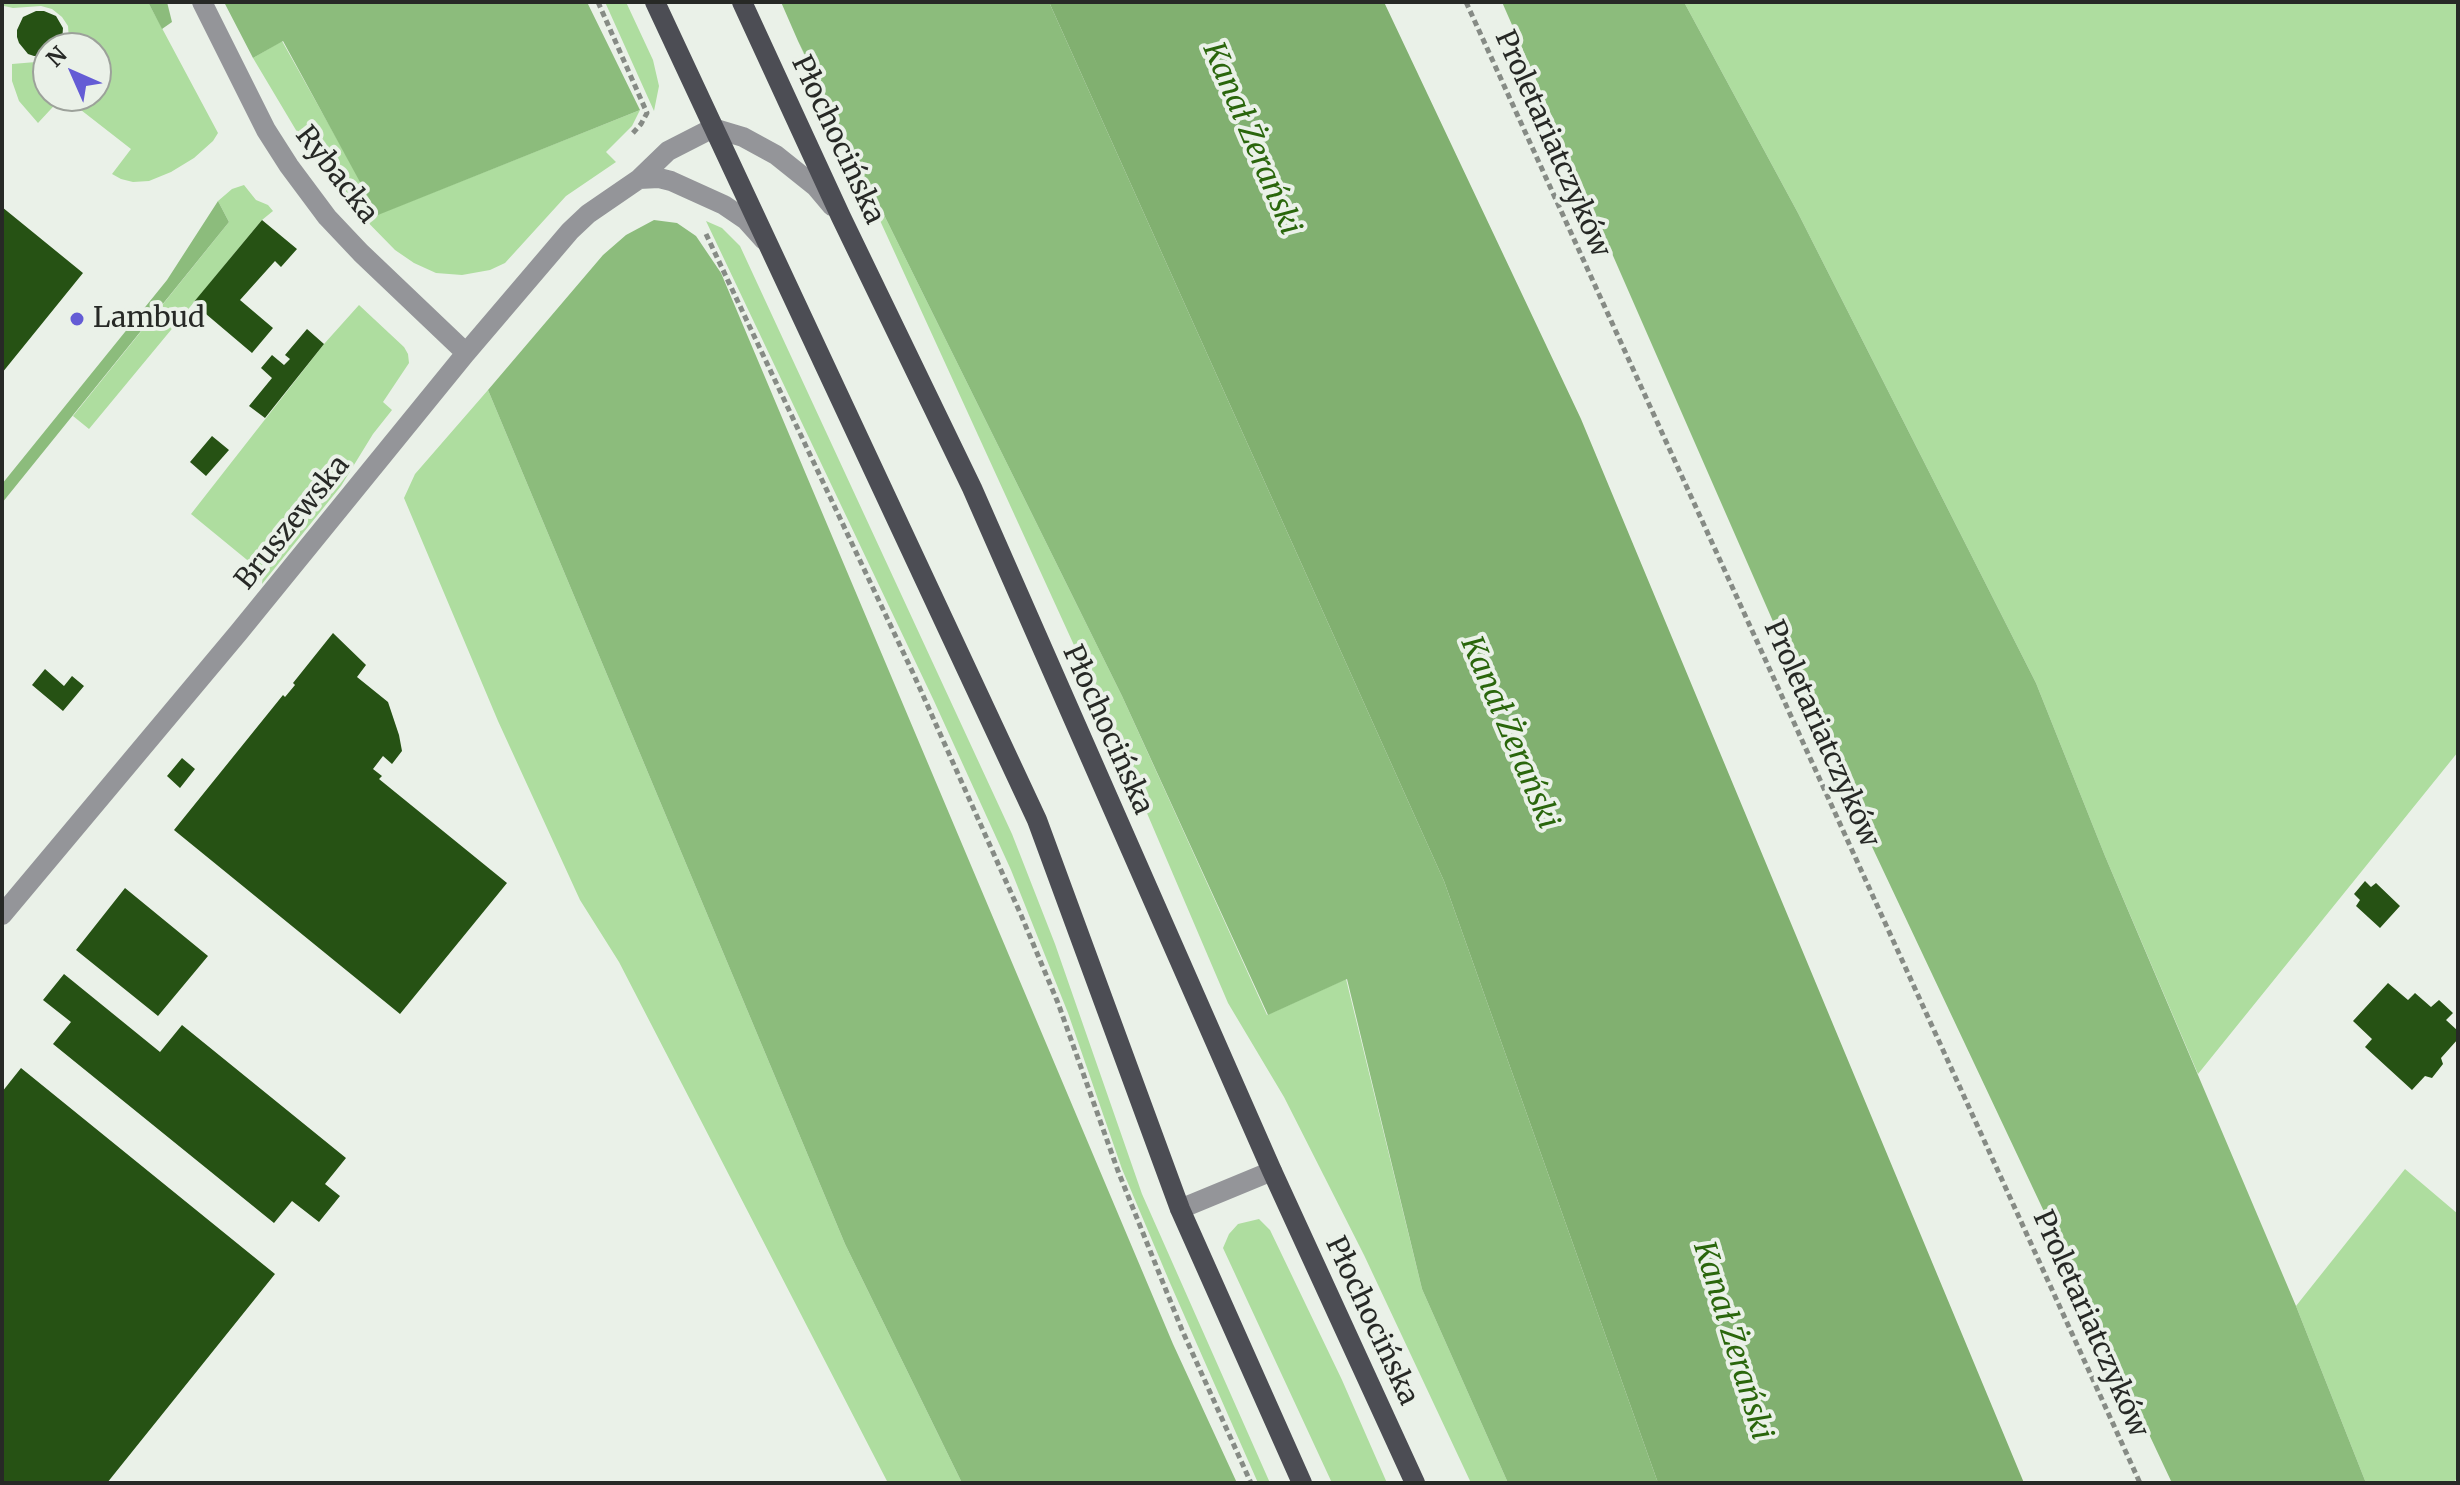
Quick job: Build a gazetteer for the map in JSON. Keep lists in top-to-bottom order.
{
  "streets": {
    "main road": ["Płochocińska"],
    "street": ["Rybacka", "Bruszewska"],
    "path": ["Proletariatczyków"]
  },
  "crossings": [
    ["Rybacka", "Bruszewska"]
  ],
  "water": ["Kanał Żerański"],
  "places": ["Lambud"],
  "north": "top left"
}
